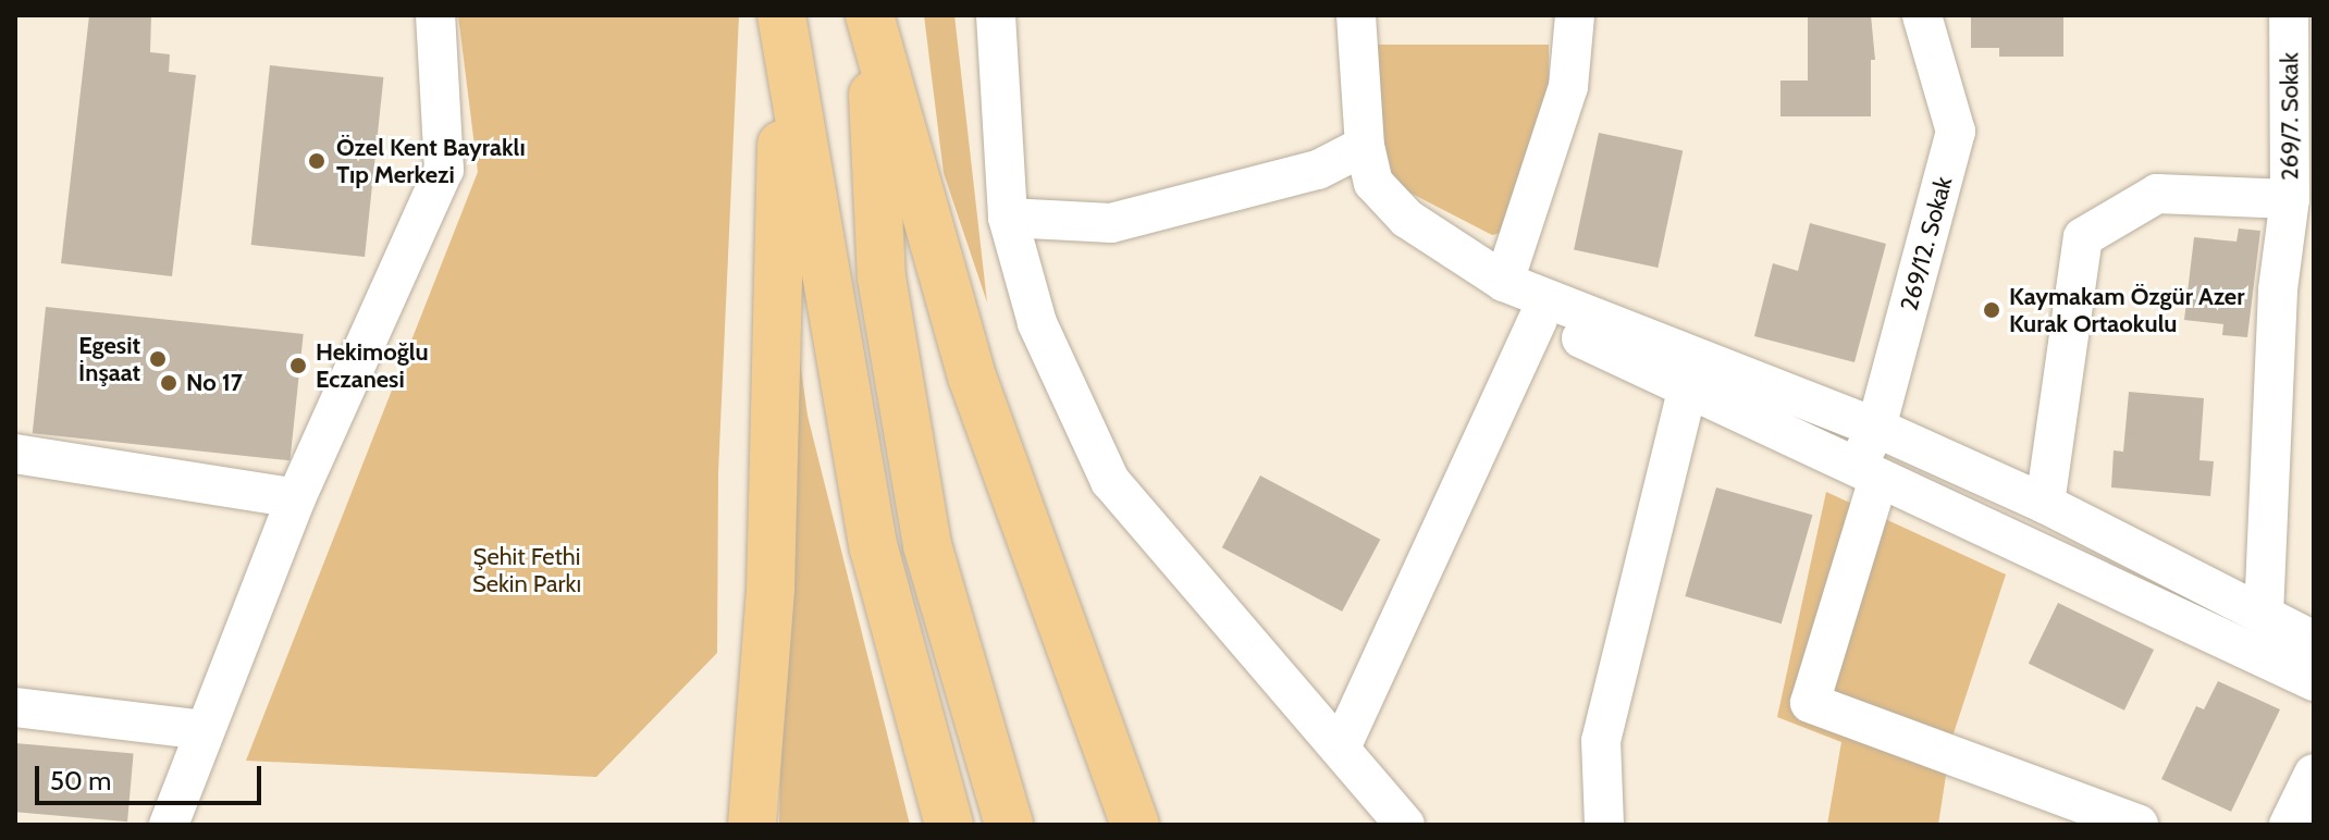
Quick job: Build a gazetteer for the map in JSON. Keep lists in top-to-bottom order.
{
  "streets": {
    "street": ["269/7. Sokak", "269/12. Sokak"]
  },
  "parks": ["Şehit Fethi Sekin Parkı"],
  "places": [
    "Özel Kent Bayraklı Tıp Merkezi",
    "Kaymakam Özgür Azer Kurak Ortaokulu",
    "Egesit İnşaat",
    "Hekimoğlu Eczanesi",
    "No 17"
  ],
  "scale_bar": "50 m"
}
